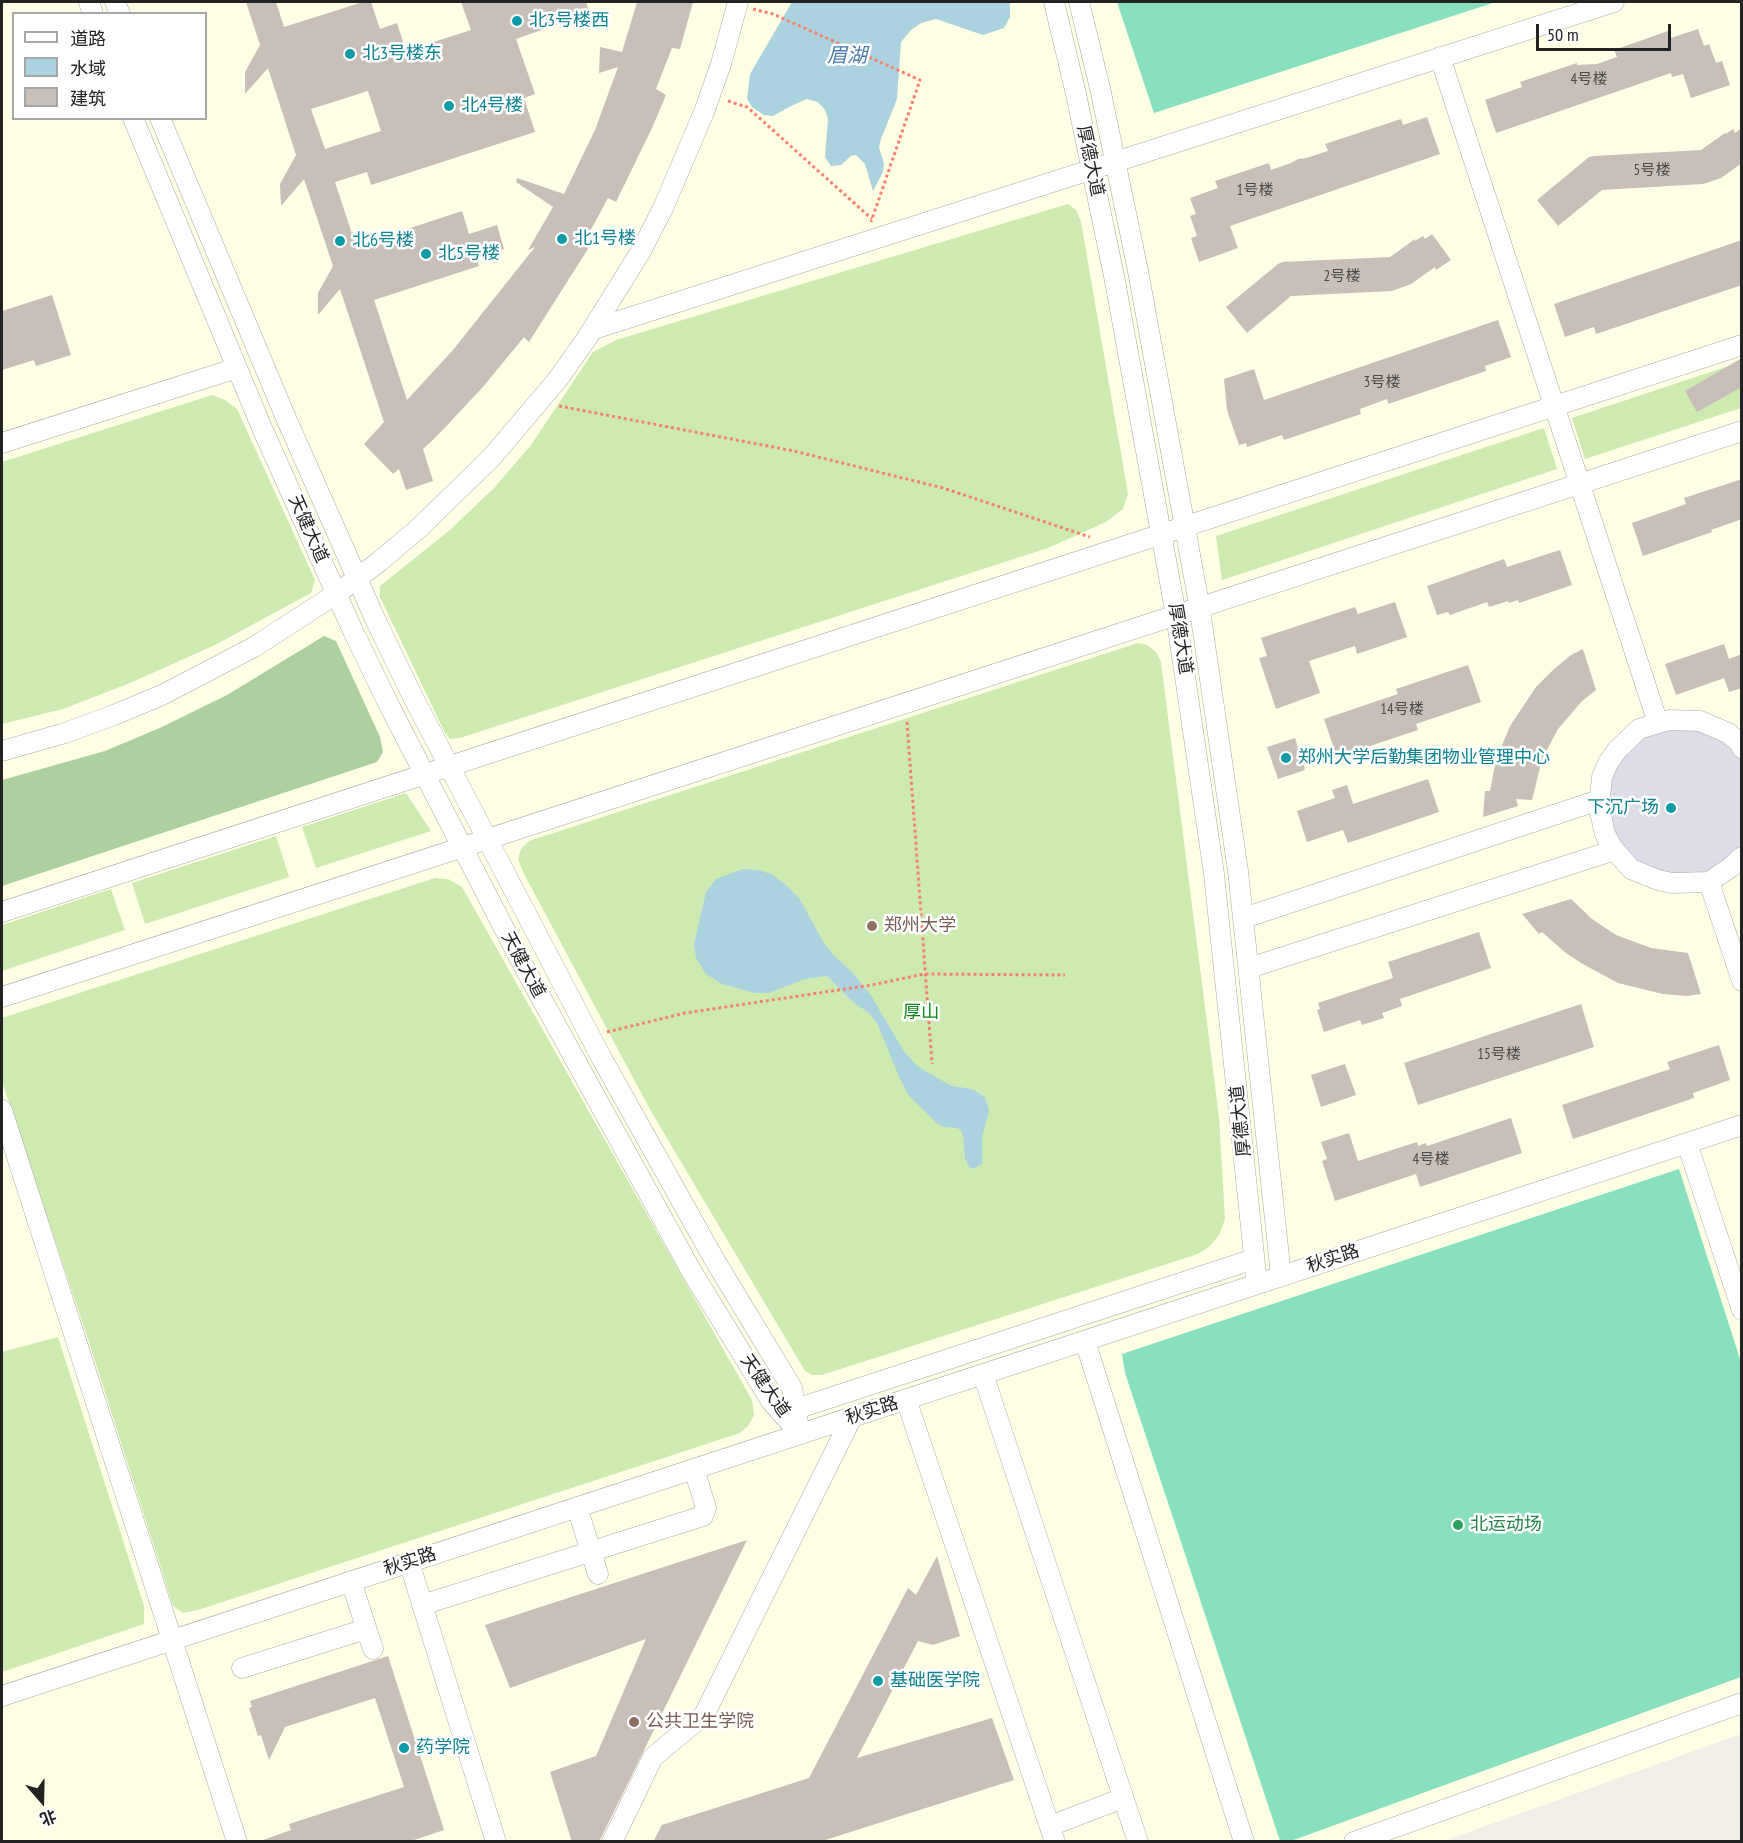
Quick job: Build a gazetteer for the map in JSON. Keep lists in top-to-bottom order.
{
  "streets": {
    "lane": ["厚德大道", "天健大道", "秋实路"]
  },
  "crossings": [
    ["厚德大道", "秋实路"],
    ["天健大道", "秋实路"]
  ],
  "water": ["眉湖"],
  "parks": ["厚山"],
  "places": [
    "北3号楼西",
    "北3号楼东",
    "北4号楼",
    "北1号楼",
    "北6号楼",
    "北5号楼",
    "郑州大学后勤集团物业管理中心",
    "下沉广场",
    "郑州大学",
    "北运动场",
    "基础医学院",
    "公共卫生学院",
    "药学院"
  ],
  "house_numbers": [
    "4号楼",
    "5号楼",
    "1号楼",
    "2号楼",
    "3号楼",
    "14号楼",
    "15号楼",
    "4号楼"
  ],
  "legend": ["道路", "水域", "建筑"],
  "scale_bar": "50 m",
  "north": "bottom"
}
